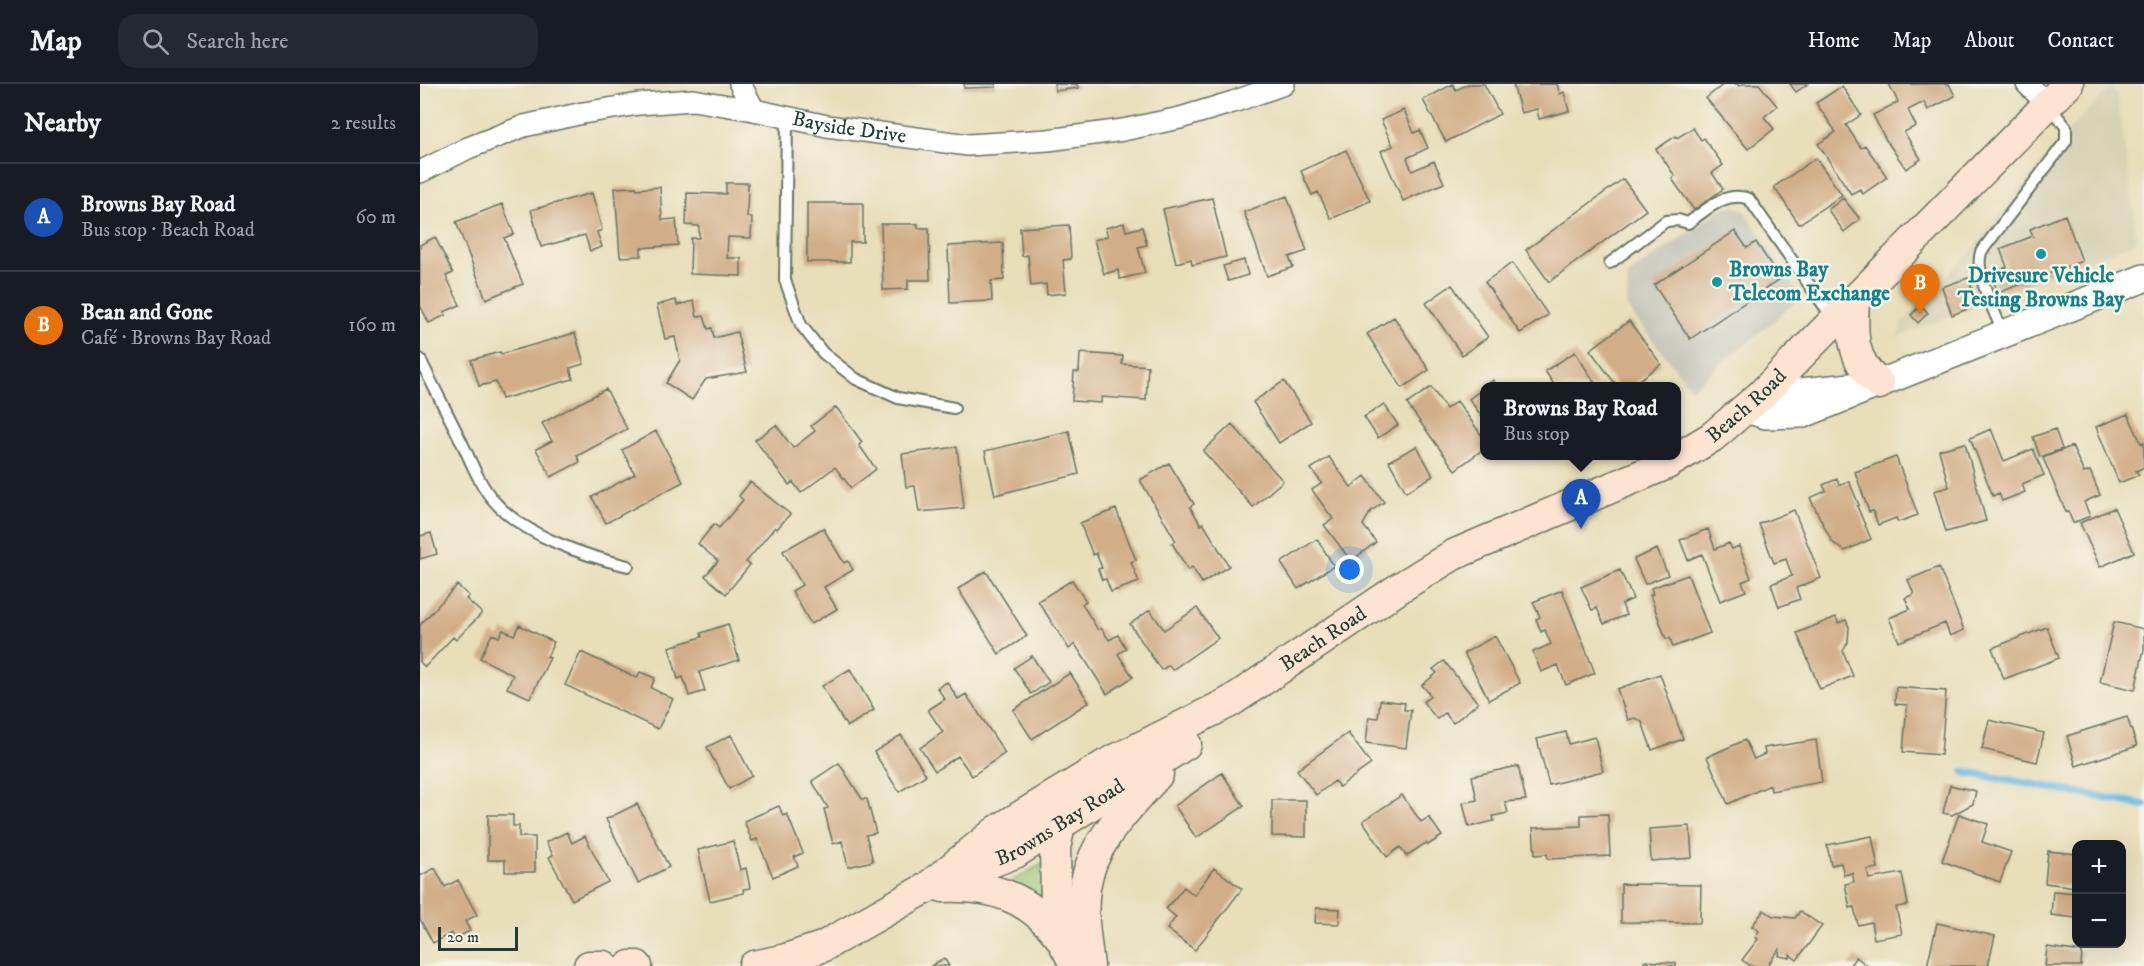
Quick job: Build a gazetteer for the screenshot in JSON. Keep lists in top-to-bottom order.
{
  "streets": {
    "main road": ["Beach Road", "Browns Bay Road"],
    "street": ["Bayside Drive"]
  },
  "crossings": [
    ["Beach Road", "Browns Bay Road"]
  ],
  "places": ["Drivesure Vehicle Testing Browns Bay", "Browns Bay Telecom Exchange"],
  "scale_bar": "20 m",
  "page": {
    "header": "Map",
    "search": "Search here",
    "nav": [
      "Home",
      "Map",
      "About",
      "Contact"
    ],
    "heading": ["Nearby", "2 results"],
    "list": [
      {
        "mark": "A",
        "name": "Browns Bay Road",
        "note": "Bus stop · Beach Road",
        "value": "60 m"
      },
      {
        "mark": "B",
        "name": "Bean and Gone",
        "note": "Café · Browns Bay Road",
        "value": "160 m"
      }
    ],
    "pins": ["B", "A"],
    "popup": ["Browns Bay Road", "Bus stop"],
    "map_buttons": ["+", "−"],
    "scale": "20 m"
  }
}
